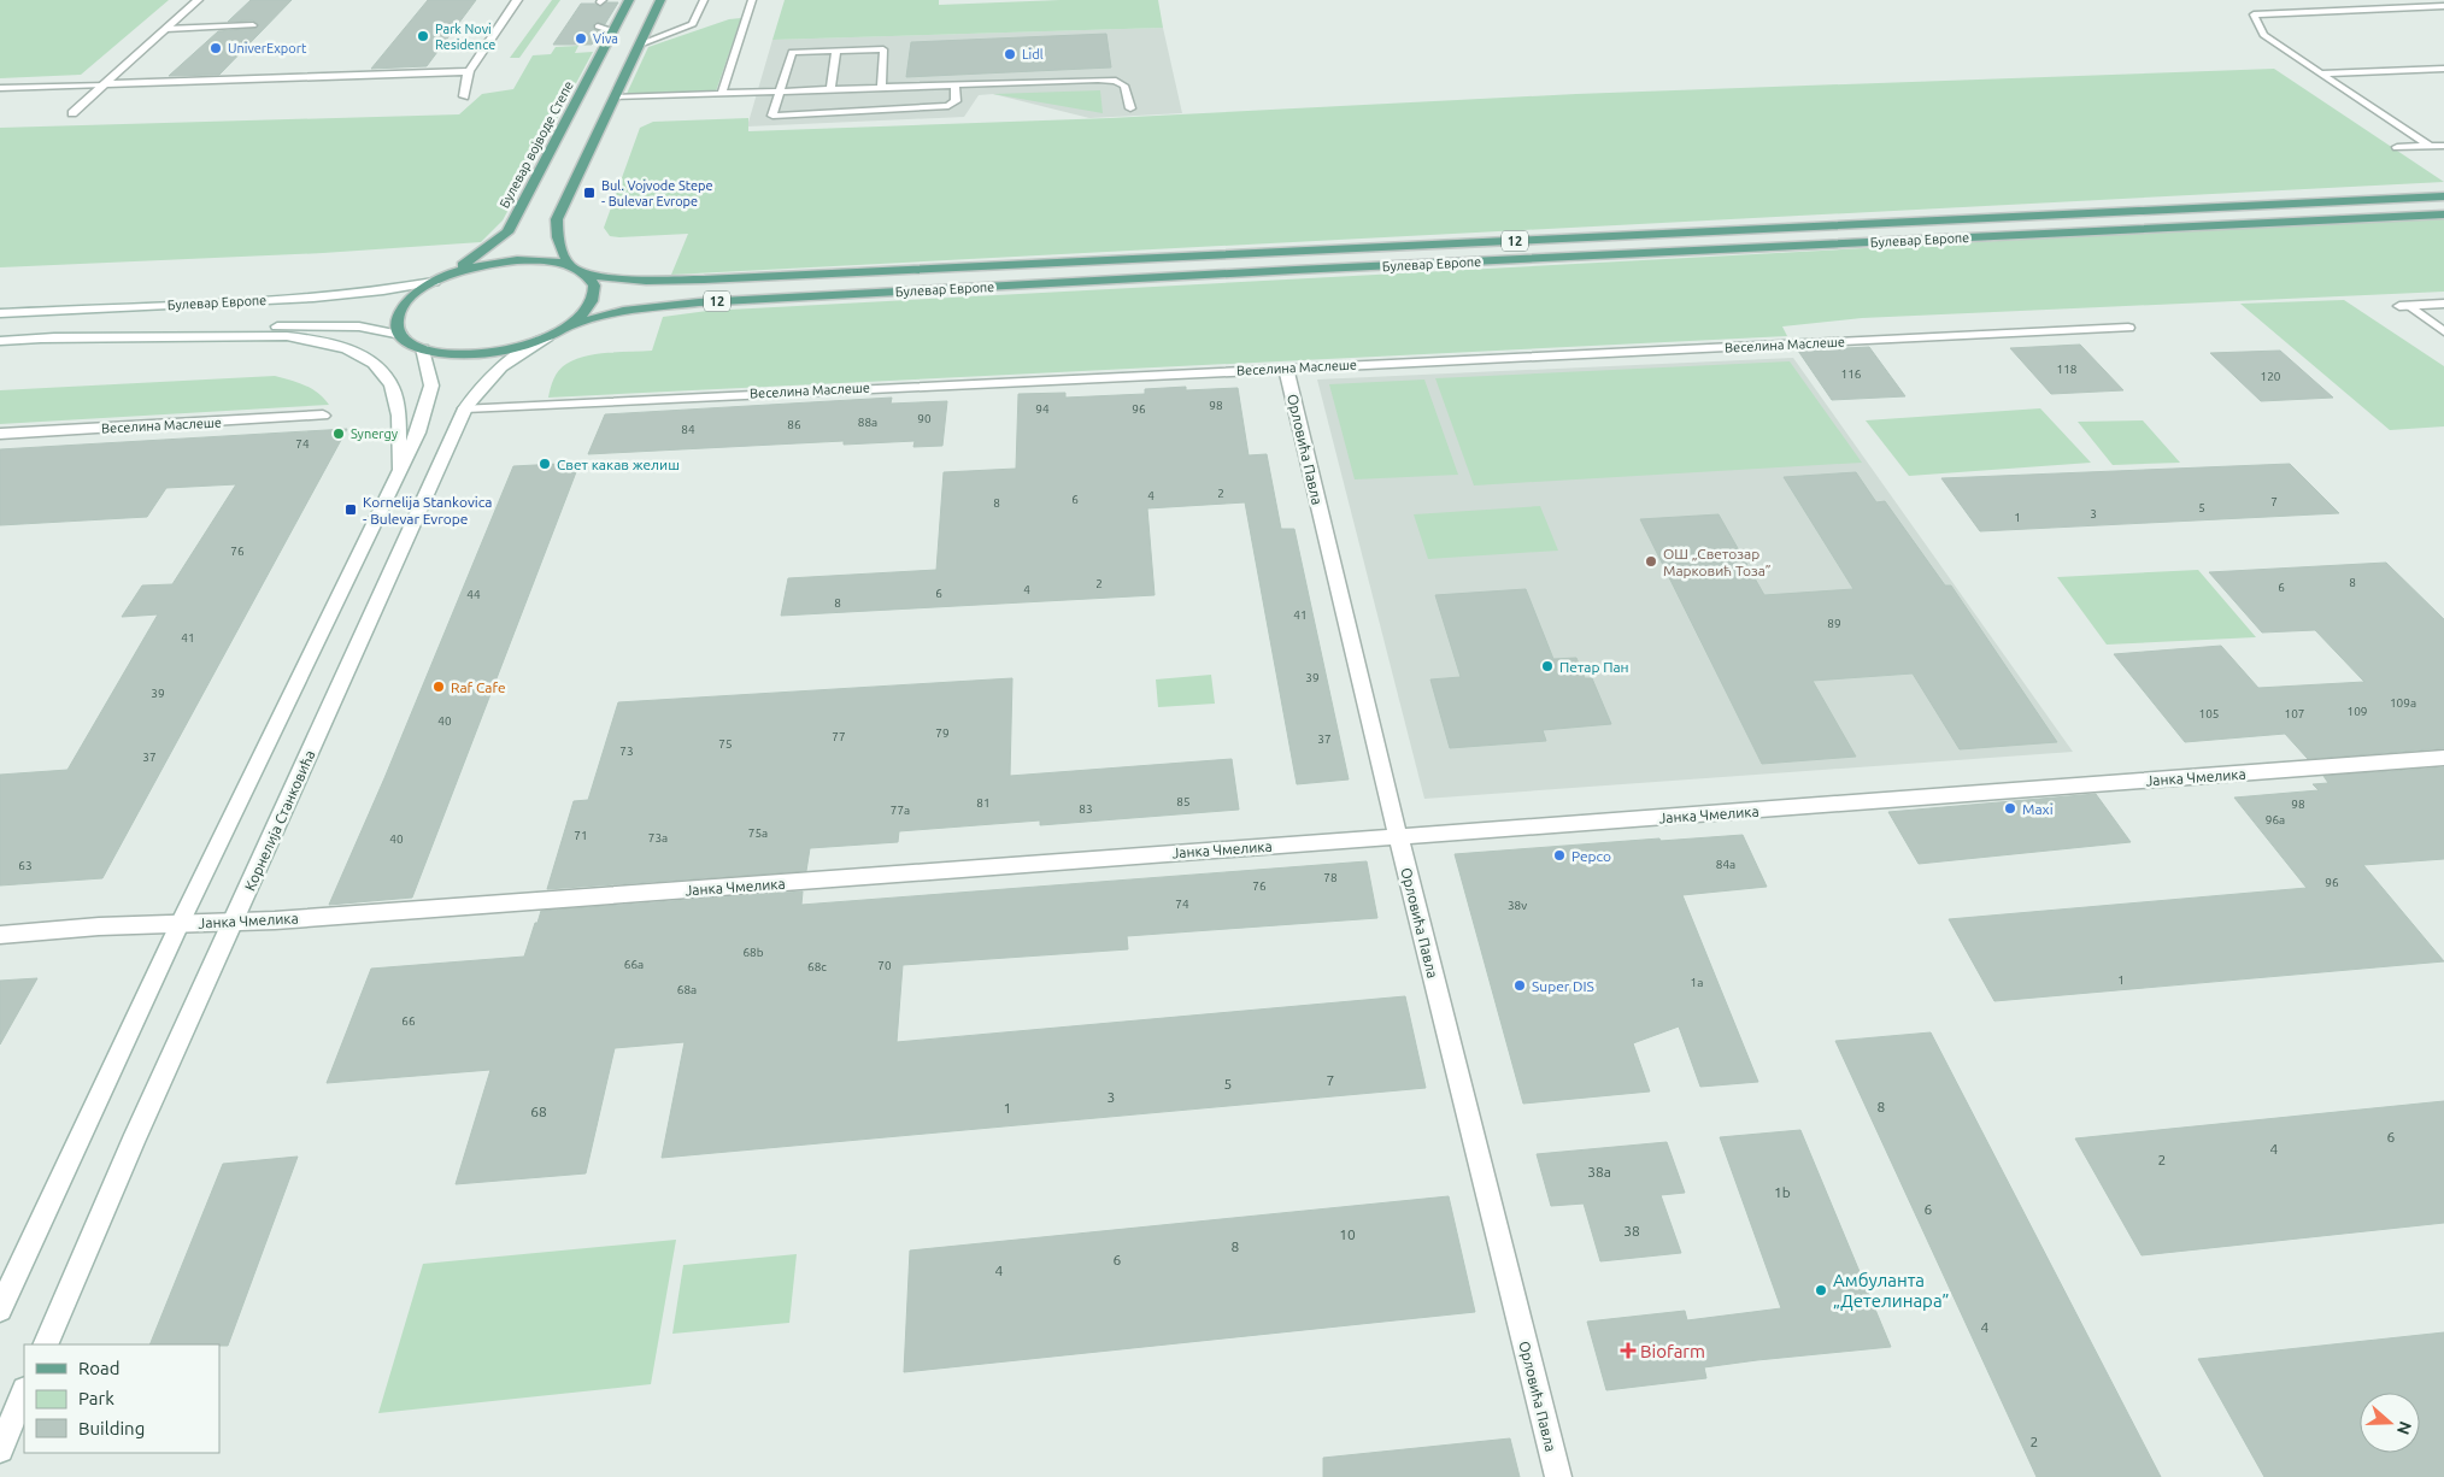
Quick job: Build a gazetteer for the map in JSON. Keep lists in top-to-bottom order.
{
  "streets": {
    "main road": ["Булевар војводе Степе", "Булевар Европе", "12"],
    "street": [
      "Веселина Маслеше",
      "Орловића Павла",
      "Јанка Чмелика",
      "Корнелија Станковића"
    ]
  },
  "crossings": [
    ["Булевар војводе Степе", "Булевар Европе"],
    ["Булевар војводе Степе", "12"],
    ["Булевар Европе", "12"],
    ["Булевар Европе", "Корнелија Станковића"],
    ["12", "Корнелија Станковића"],
    ["Веселина Маслеше", "Орловића Павла"],
    ["Веселина Маслеше", "Корнелија Станковића"],
    ["Орловића Павла", "Јанка Чмелика"],
    ["Јанка Чмелика", "Корнелија Станковића"]
  ],
  "places": {
    "other": [
      "Park Novi Residence",
      "Viva",
      "UniverExport",
      "Lidl",
      "Synergy",
      "Свет какав желиш",
      "ОШ „Светозар Марковић Тоза”",
      "Петар Пан",
      "Raf Cafe",
      "Maxi",
      "Pepco",
      "Super DIS",
      "Амбуланта „Детелинара”"
    ],
    "transit": ["Bul. Vojvode Stepe - Bulevar Evrope", "Kornelija Stankovica - Bulevar Evrope"],
    "health": ["Biofarm"]
  },
  "house_numbers": [
    "118",
    "116",
    "120",
    "98",
    "94",
    "96",
    "90",
    "88a",
    "86",
    "84",
    "74",
    "2",
    "4",
    "6",
    "7",
    "8",
    "5",
    "3",
    "1",
    "76",
    "8",
    "2",
    "6",
    "4",
    "6",
    "44",
    "8",
    "41",
    "89",
    "41",
    "39",
    "39",
    "109a",
    "109",
    "105",
    "107",
    "40",
    "79",
    "77",
    "37",
    "75",
    "73",
    "37",
    "85",
    "81",
    "98",
    "83",
    "77a",
    "96a",
    "75a",
    "71",
    "73a",
    "40",
    "84a",
    "63",
    "78",
    "96",
    "76",
    "74",
    "38v",
    "68b",
    "66a",
    "70",
    "68c",
    "1",
    "1a",
    "68a",
    "66",
    "7",
    "5",
    "3",
    "8",
    "1",
    "68",
    "6",
    "4",
    "2",
    "38a",
    "1b",
    "6",
    "38",
    "10",
    "8",
    "6",
    "4",
    "4",
    "2"
  ],
  "legend": ["Road", "Park", "Building"],
  "north": "right"
}
